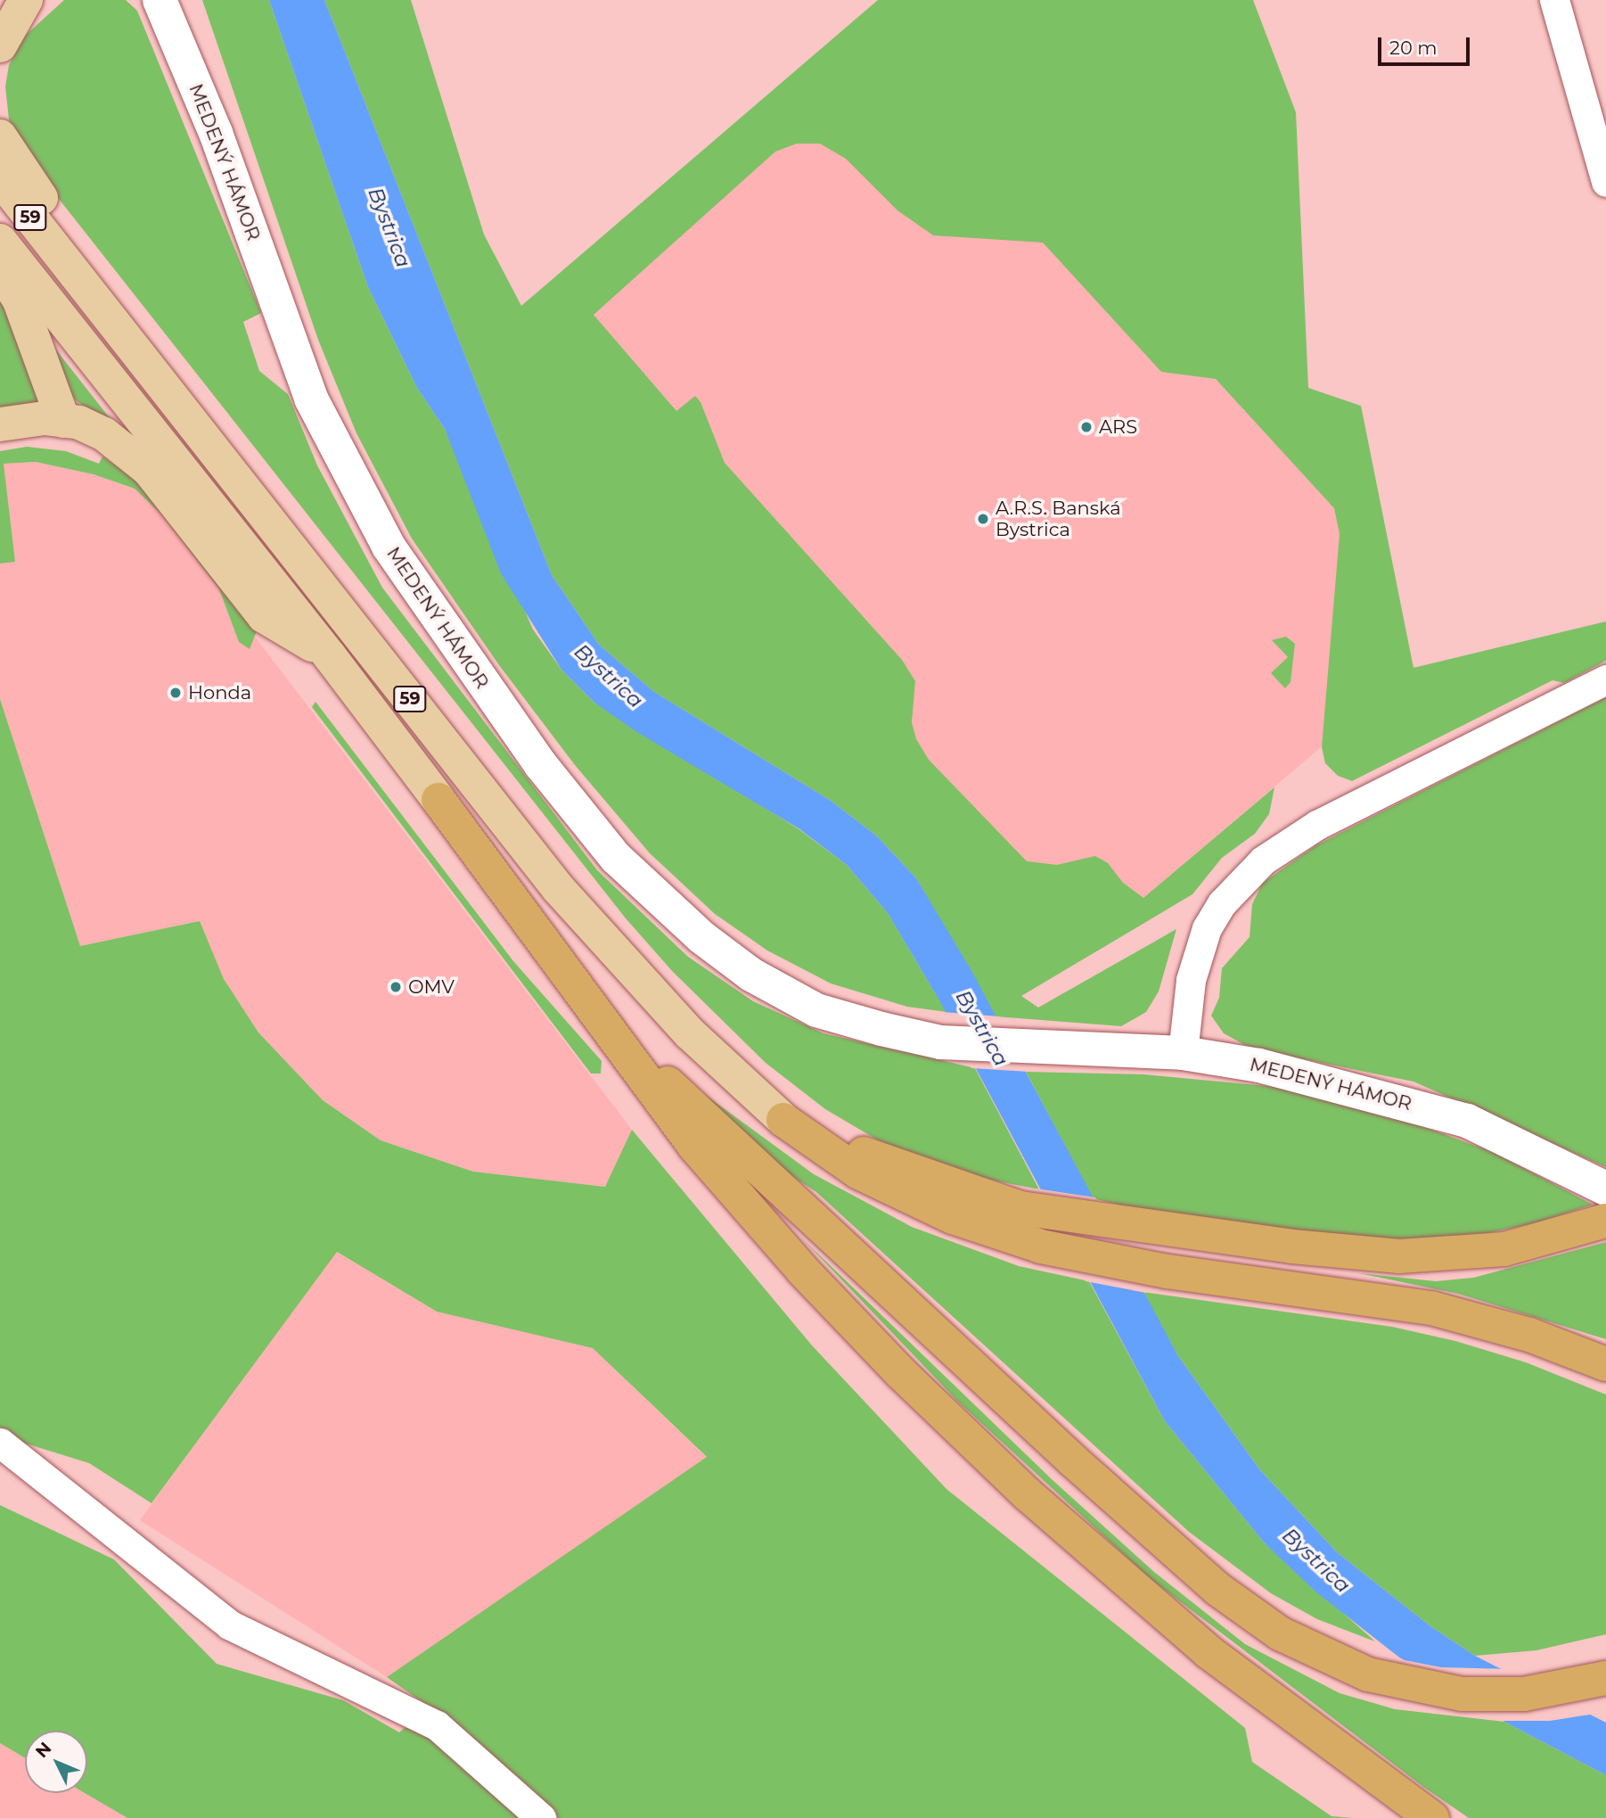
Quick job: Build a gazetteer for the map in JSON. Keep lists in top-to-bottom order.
{
  "streets": {
    "main road": ["59"],
    "street": ["MEDENÝ HÁMOR"]
  },
  "water": ["Bystrica"],
  "places": [
    "ARS",
    "A.R.S. Banská Bystrica",
    "Honda",
    "OMV"
  ],
  "scale_bar": "20 m",
  "north": "top left"
}
